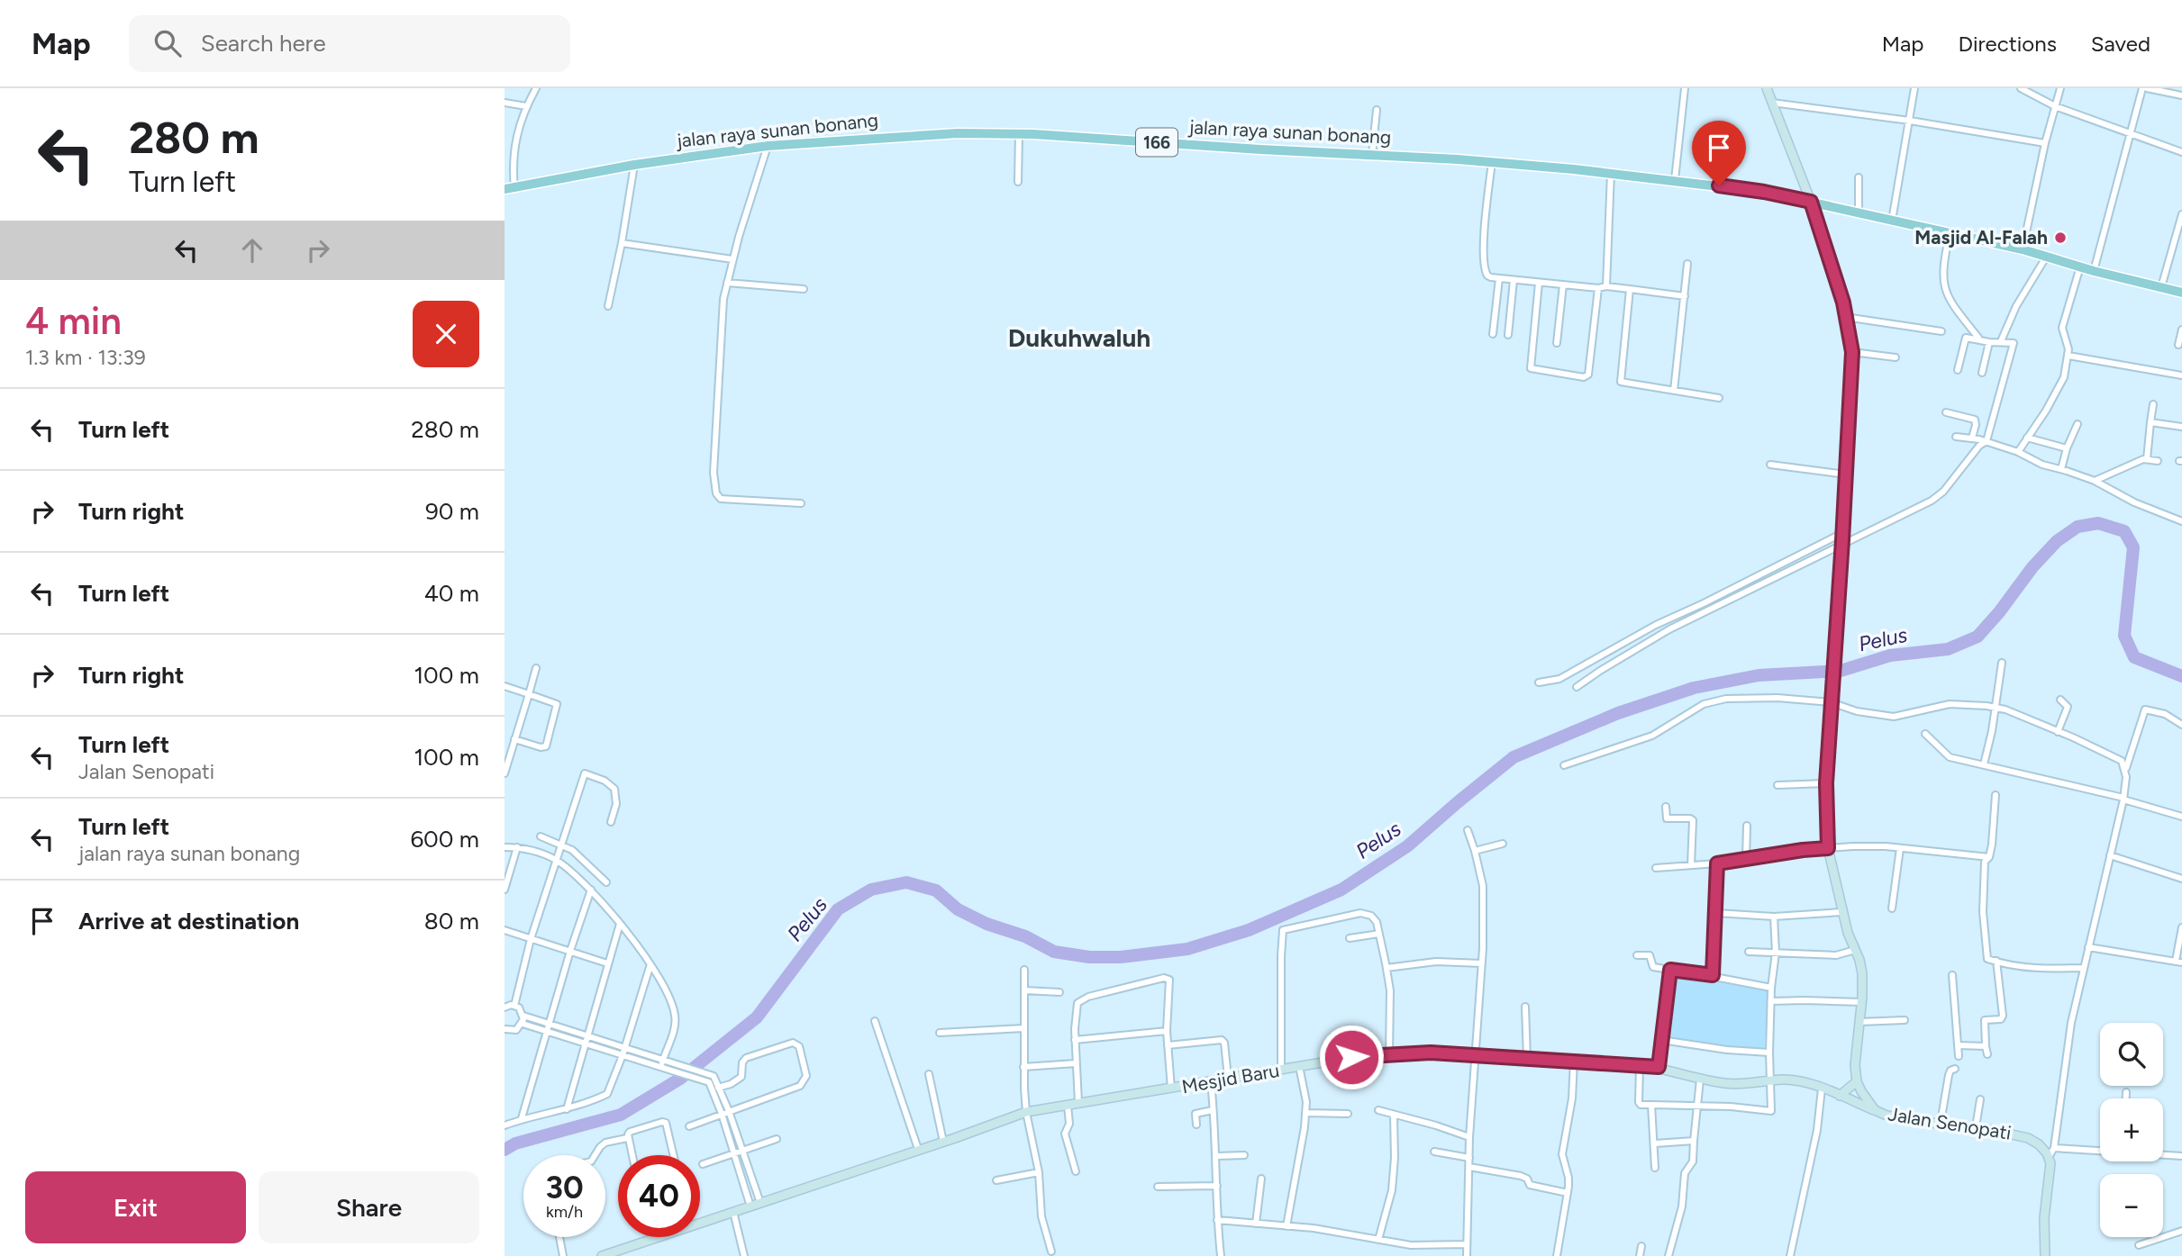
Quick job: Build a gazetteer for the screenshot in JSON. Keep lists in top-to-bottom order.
{
  "streets": {
    "main road": ["jalan raya sunan bonang", "166"],
    "street": ["Mesjid Baru", "Jalan Senopati"]
  },
  "crossings": [
    ["jalan raya sunan bonang", "166"],
    ["Mesjid Baru", "Jalan Senopati"]
  ],
  "districts": ["Dukuhwaluh"],
  "water": ["Pelus"],
  "places": ["Masjid Al-Falah"],
  "page": {
    "header": "Map",
    "search": "Search here",
    "nav": ["Map", "Directions", "Saved"],
    "turn": ["280 m", "Turn left"],
    "heading": ["4 min", "1.3 km · 13:39"],
    "list": [
      {
        "name": "Turn left",
        "value": "280 m"
      },
      {
        "name": "Turn right",
        "value": "90 m"
      },
      {
        "name": "Turn left",
        "value": "40 m"
      },
      {
        "name": "Turn right",
        "value": "100 m"
      },
      {
        "name": "Turn left",
        "note": "Jalan Senopati",
        "value": "100 m"
      },
      {
        "name": "Turn left",
        "note": "jalan raya sunan bonang",
        "value": "600 m"
      },
      {
        "name": "Arrive at destination",
        "value": "80 m"
      }
    ],
    "map_buttons": ["+", "−"],
    "speed": "30 km/h",
    "limit": "40",
    "buttons": ["Exit", "Share"]
  }
}
